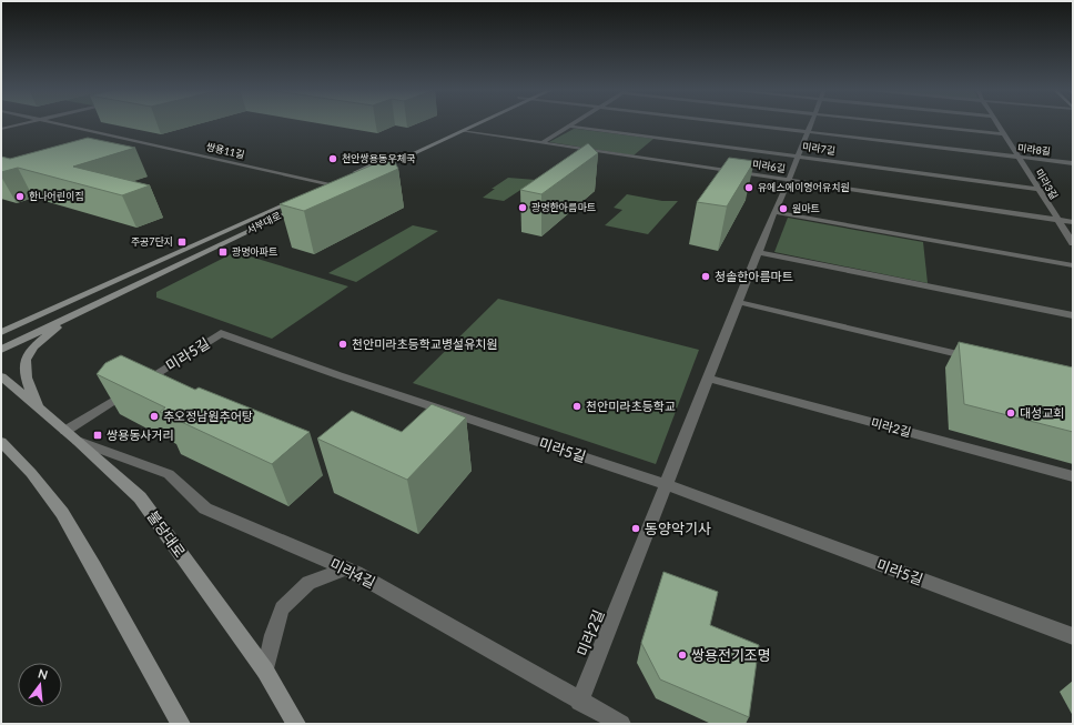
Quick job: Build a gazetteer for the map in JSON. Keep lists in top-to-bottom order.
{
  "streets": {
    "main road": ["서부대로", "불당대로"],
    "street": [
      "미라7길",
      "미라8길",
      "쌍용11길",
      "미라6길",
      "미라3길",
      "미라5길",
      "미라2길",
      "미라4길"
    ]
  },
  "crossings": [
    ["미라7길", "미라3길"],
    ["미라7길", "미라2길"],
    ["미라8길", "미라3길"],
    ["미라8길", "미라2길"],
    ["미라6길", "미라3길"],
    ["미라6길", "미라2길"],
    ["미라5길", "미라2길"],
    ["미라5길", "불당대로"],
    ["미라2길", "미라4길"],
    ["불당대로", "미라4길"]
  ],
  "places": {
    "other": [
      "천안쌍용동우체국",
      "유에스에이영어유치원",
      "한나어린이집",
      "광명한아름마트",
      "원마트",
      "청솔한아름마트",
      "천안미라초등학교병설유치원",
      "천안미라초등학교",
      "대성교회",
      "추오정남원추어탕",
      "동양악기사",
      "쌍용전기조명"
    ],
    "transit": ["주공7단지", "광명아파트", "쌍용동사거리"]
  },
  "north": "top"
}
